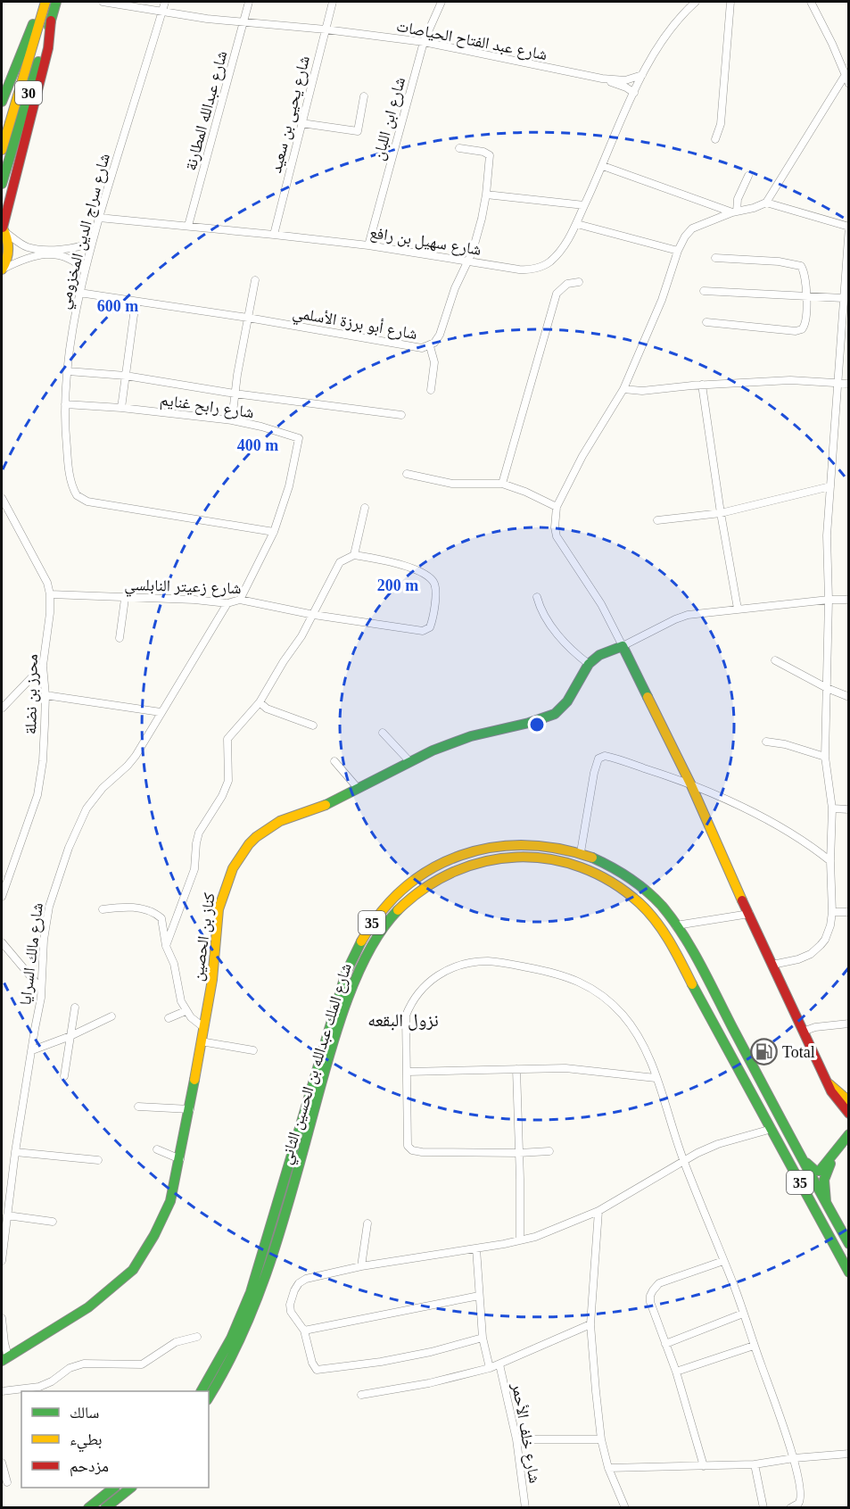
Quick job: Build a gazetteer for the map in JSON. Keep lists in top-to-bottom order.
{
  "streets": {
    "main road": [
      "30",
      "35",
      "كناز بن الحصين",
      "شارع الملك عبدالله بن الحسين الثاني"
    ],
    "street": [
      "شارع عبد الفتاح الحياصات",
      "شارع عبدالله المطارنة",
      "شارع يحيى بن سعيد",
      "شارع ابن اللبان",
      "شارع سراج الدين المخزومي",
      "شارع سهيل بن رافع",
      "شارع أبو برزة الأسلمي",
      "شارع رابح غنايم",
      "شارع زعيتر النابلسي",
      "محرز بن نضلة",
      "شارع مالك السرايا",
      "شارع خلف الأحمر"
    ]
  },
  "crossings": [
    ["شارع عبد الفتاح الحياصات", "شارع عبدالله المطارنة"],
    ["شارع عبد الفتاح الحياصات", "شارع يحيى بن سعيد"],
    ["شارع عبد الفتاح الحياصات", "شارع ابن اللبان"],
    ["شارع عبد الفتاح الحياصات", "شارع سراج الدين المخزومي"],
    ["شارع عبدالله المطارنة", "شارع سهيل بن رافع"],
    ["شارع يحيى بن سعيد", "شارع سهيل بن رافع"],
    ["شارع ابن اللبان", "شارع سهيل بن رافع"],
    ["شارع سراج الدين المخزومي", "شارع سهيل بن رافع"],
    ["شارع سراج الدين المخزومي", "شارع أبو برزة الأسلمي"],
    ["شارع سراج الدين المخزومي", "شارع رابح غنايم"],
    ["شارع سهيل بن رافع", "شارع أبو برزة الأسلمي"],
    ["شارع رابح غنايم", "شارع زعيتر النابلسي"],
    ["شارع زعيتر النابلسي", "محرز بن نضلة"],
    ["شارع زعيتر النابلسي", "شارع مالك السرايا"]
  ],
  "districts": ["نزول البقعه"],
  "places": {
    "fuel station": ["Total"]
  },
  "legend": ["سالك", "بطيء", "مزدحم"],
  "rings": ["600 m", "400 m", "200 m"]
}
